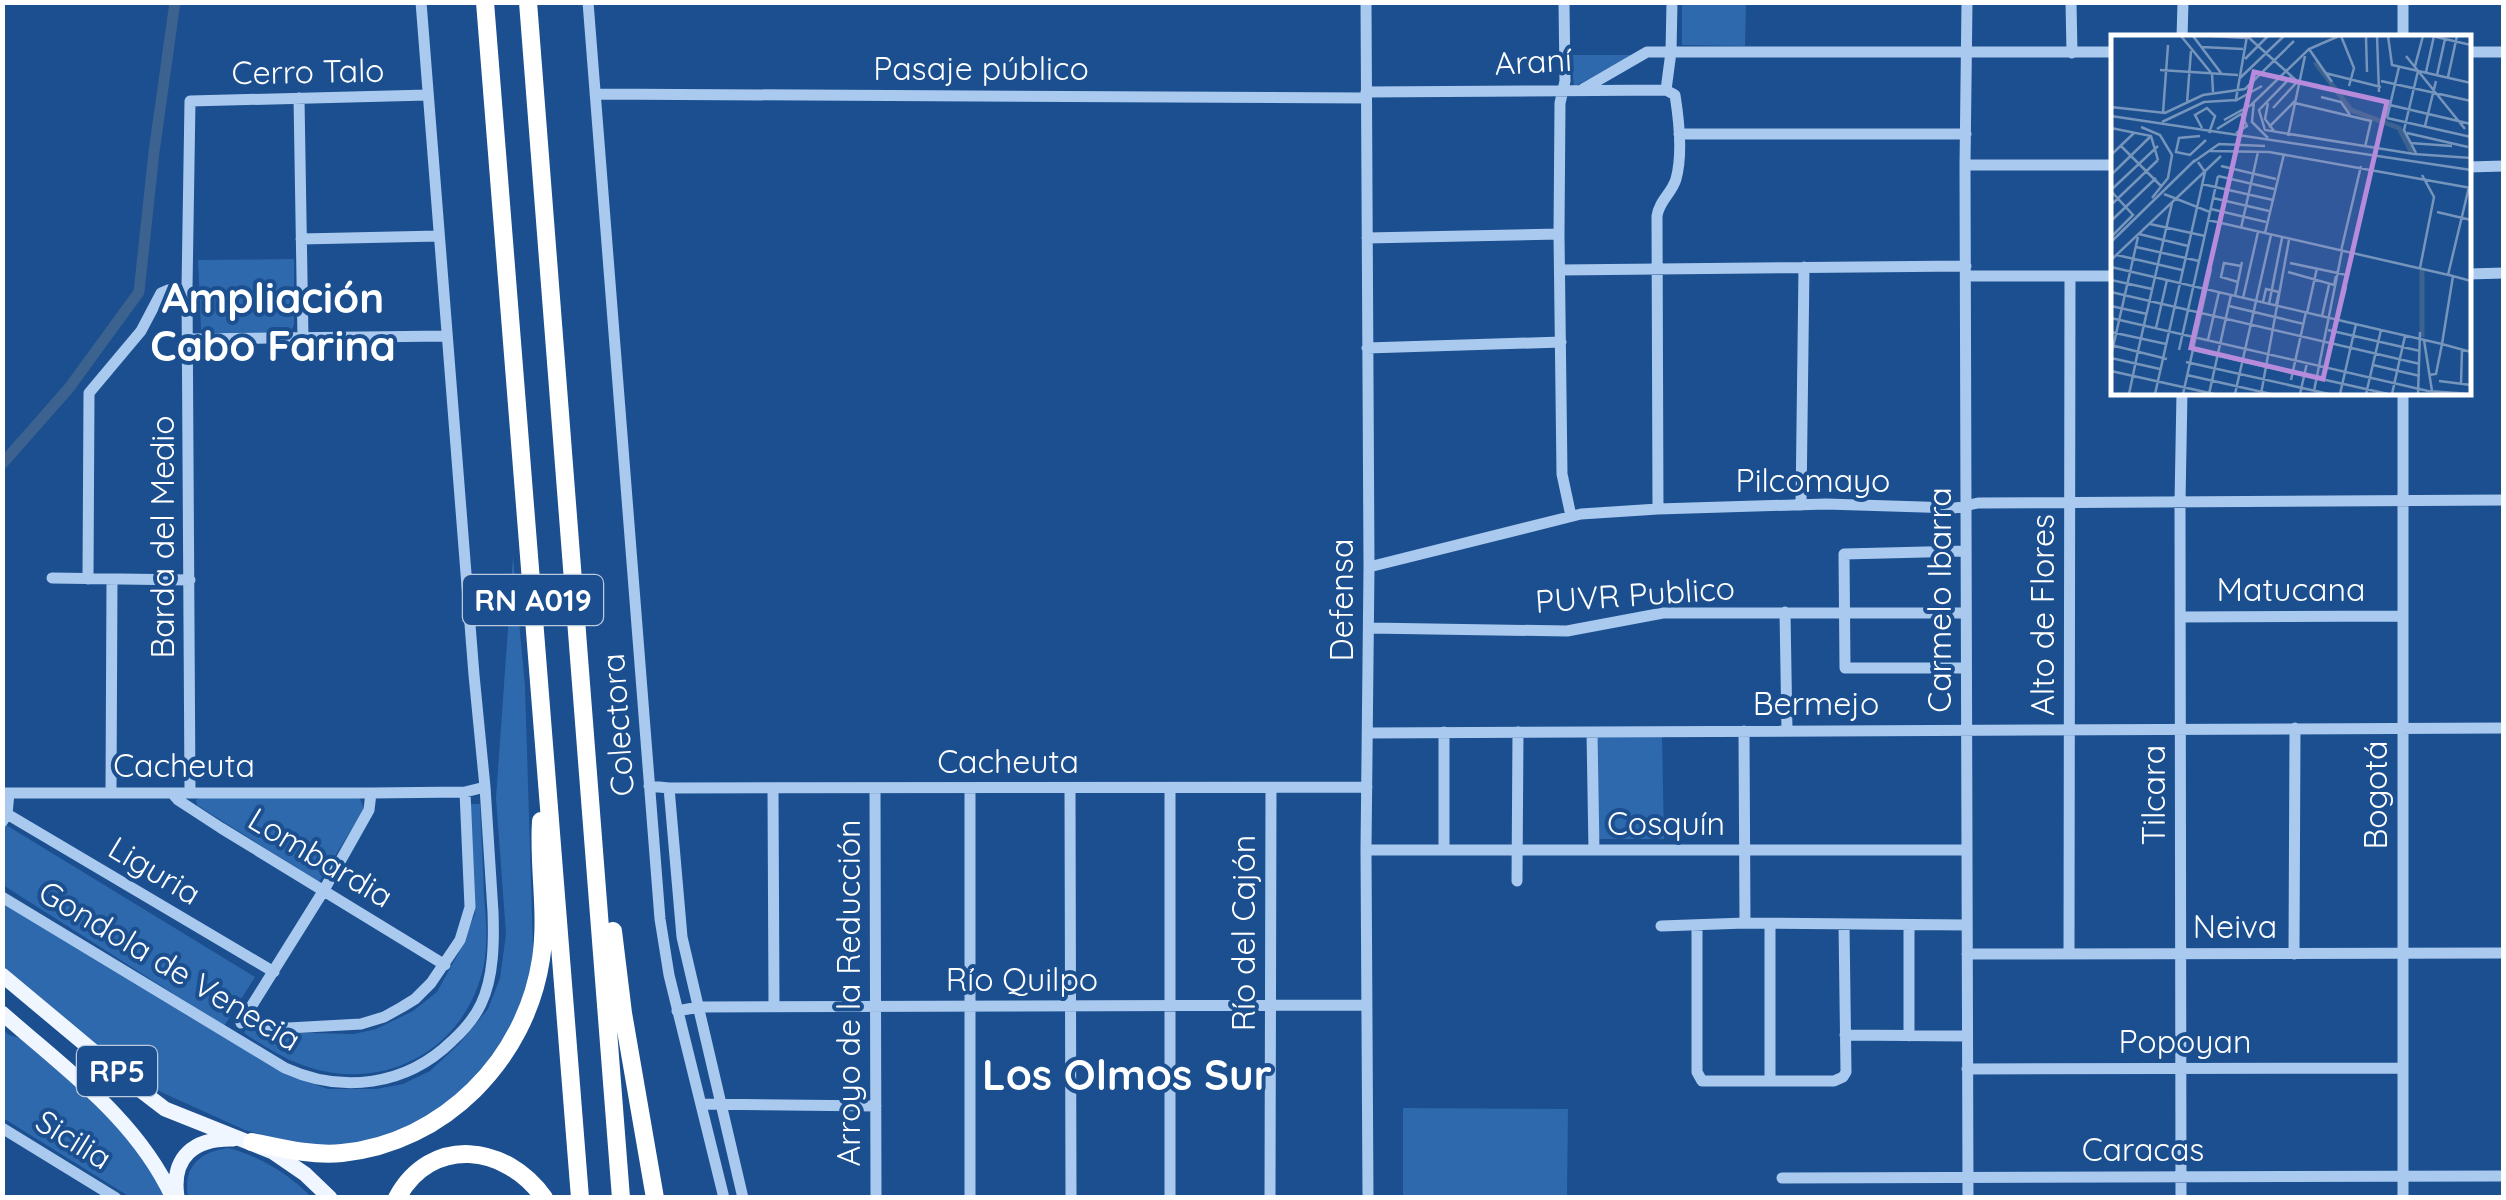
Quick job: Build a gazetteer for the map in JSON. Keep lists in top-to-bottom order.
{
  "streets": {
    "highway": ["RN A019"],
    "main road": ["RP5"],
    "street": [
      "Araní",
      "Pasaje público",
      "Cerro Talo",
      "Pilcomayo",
      "Barda del Medio",
      "Matucana",
      "PUVR Publico",
      "Defensa",
      "Carmelo Ibarra",
      "Alto de Flores",
      "Bermejo",
      "Colectora",
      "Cacheuta",
      "Tilcara",
      "Bogotá",
      "Cosquín",
      "Lombardia",
      "Liguria",
      "Neiva",
      "Río del Cajón",
      "Gondola de Venecia",
      "Río Quilpo",
      "Arroyo de la Reducción",
      "Popoyan",
      "Sicilia",
      "Caracas"
    ]
  },
  "crossings": [
    ["Araní", "Pasaje público"],
    ["Araní", "Defensa"],
    ["Araní", "Carmelo Ibarra"],
    ["Pasaje público", "Defensa"],
    ["Pasaje público", "Colectora"],
    ["Cerro Talo", "Barda del Medio"],
    ["Pilcomayo", "Defensa"],
    ["Pilcomayo", "Carmelo Ibarra"],
    ["Pilcomayo", "Alto de Flores"],
    ["Pilcomayo", "Tilcara"],
    ["Pilcomayo", "Bogotá"],
    ["Barda del Medio", "Cacheuta"],
    ["Matucana", "Tilcara"],
    ["Matucana", "Bogotá"],
    ["PUVR Publico", "Defensa"],
    ["PUVR Publico", "Carmelo Ibarra"],
    ["Defensa", "Bermejo"],
    ["Defensa", "Cacheuta"],
    ["Defensa", "Cosquín"],
    ["Defensa", "Río Quilpo"],
    ["Carmelo Ibarra", "Bermejo"],
    ["Carmelo Ibarra", "Cosquín"],
    ["Carmelo Ibarra", "Neiva"],
    ["Carmelo Ibarra", "Popoyan"],
    ["Carmelo Ibarra", "Caracas"],
    ["Alto de Flores", "Bermejo"],
    ["Alto de Flores", "Neiva"],
    ["Bermejo", "Tilcara"],
    ["Bermejo", "Bogotá"],
    ["Colectora", "Cacheuta"],
    ["Colectora", "Río Quilpo"],
    ["Cacheuta", "Lombardia"],
    ["Cacheuta", "Río del Cajón"],
    ["Cacheuta", "Gondola de Venecia"],
    ["Cacheuta", "Arroyo de la Reducción"],
    ["Tilcara", "Neiva"],
    ["Tilcara", "Popoyan"],
    ["Tilcara", "Caracas"],
    ["Bogotá", "Neiva"],
    ["Bogotá", "Popoyan"],
    ["Bogotá", "Caracas"],
    ["Río del Cajón", "Río Quilpo"],
    ["Río Quilpo", "Arroyo de la Reducción"]
  ],
  "districts": ["Ampliación Cabo Farina", "Los Olmos Sur"]
}
